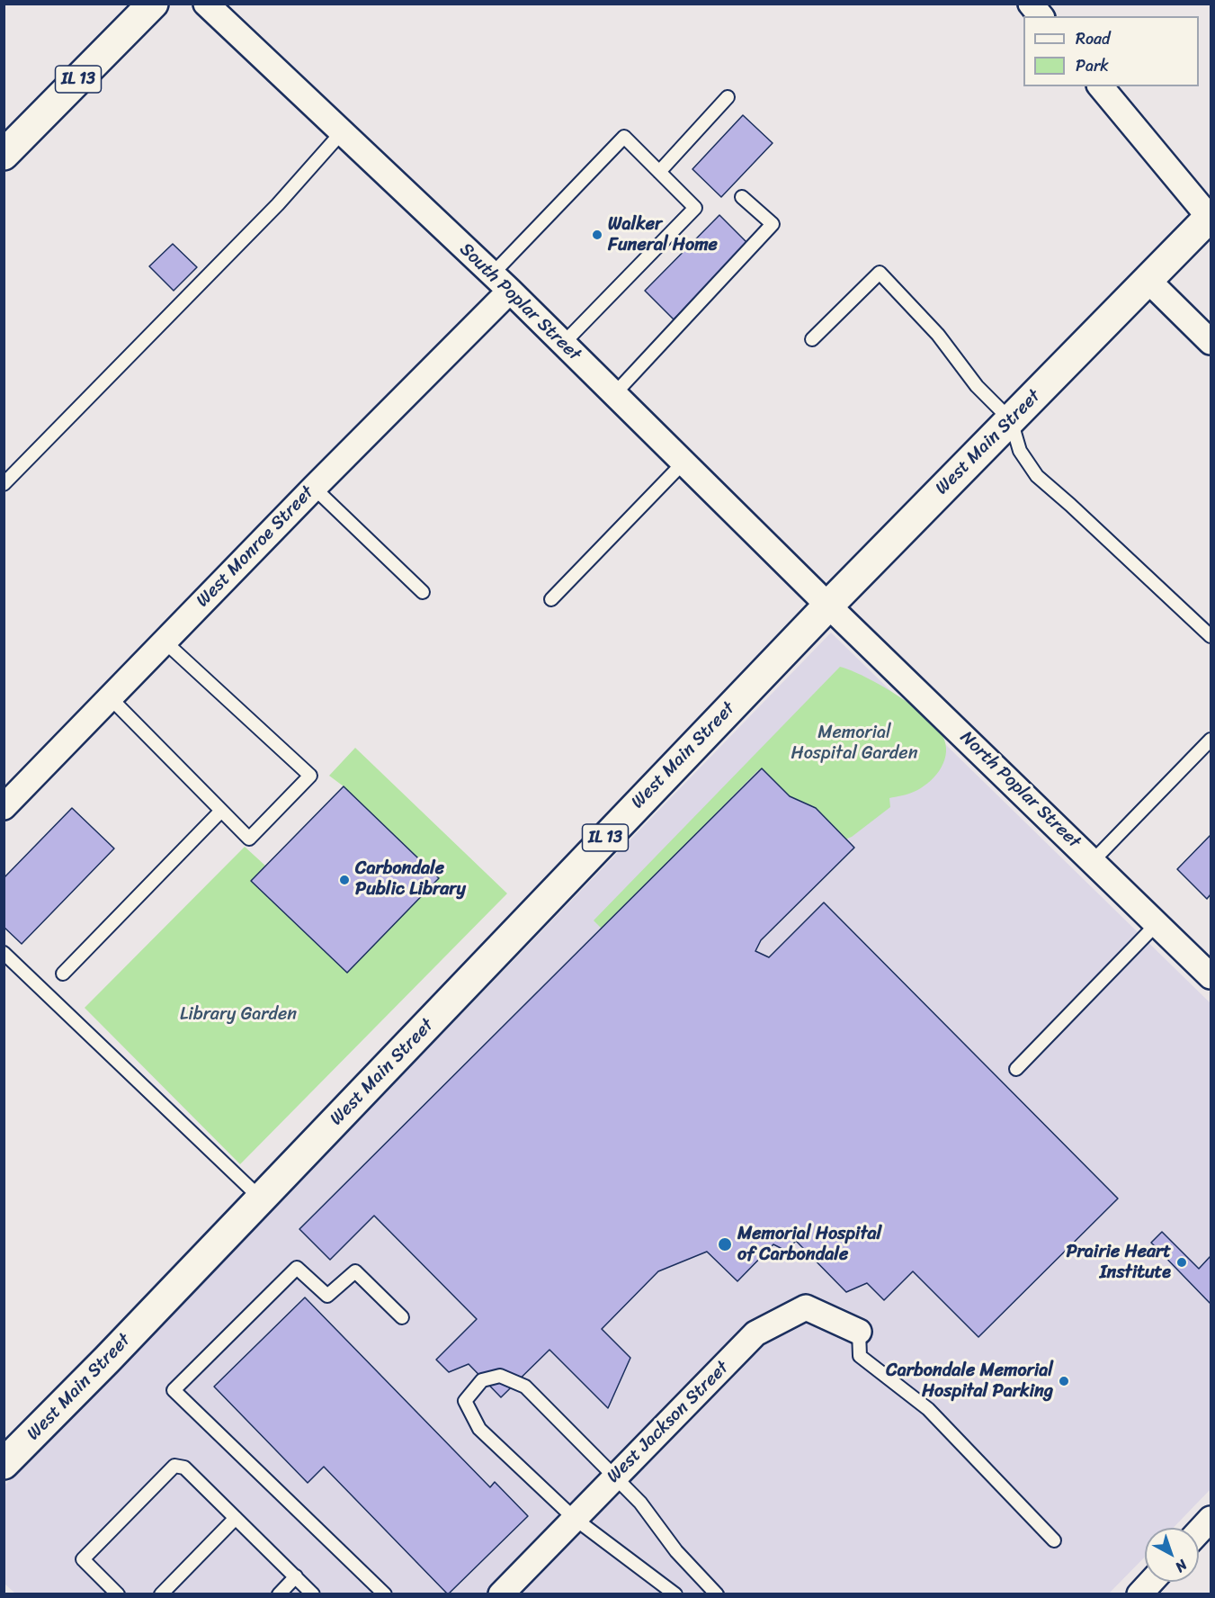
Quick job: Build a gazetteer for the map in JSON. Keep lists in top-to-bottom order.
{
  "streets": {
    "highway": ["IL 13", "West Main Street"],
    "street": [
      "South Poplar Street",
      "West Monroe Street",
      "North Poplar Street",
      "West Jackson Street"
    ]
  },
  "crossings": [
    ["South Poplar Street", "West Main Street"],
    ["South Poplar Street", "West Monroe Street"],
    ["South Poplar Street", "North Poplar Street"],
    ["West Main Street", "North Poplar Street"]
  ],
  "parks": ["Memorial Hospital Garden", "Library Garden"],
  "places": [
    "Walker Funeral Home",
    "Carbondale Public Library",
    "Memorial Hospital of Carbondale",
    "Prairie Heart Institute",
    "Carbondale Memorial Hospital Parking"
  ],
  "legend": ["Road", "Park"],
  "north": "bottom right"
}
